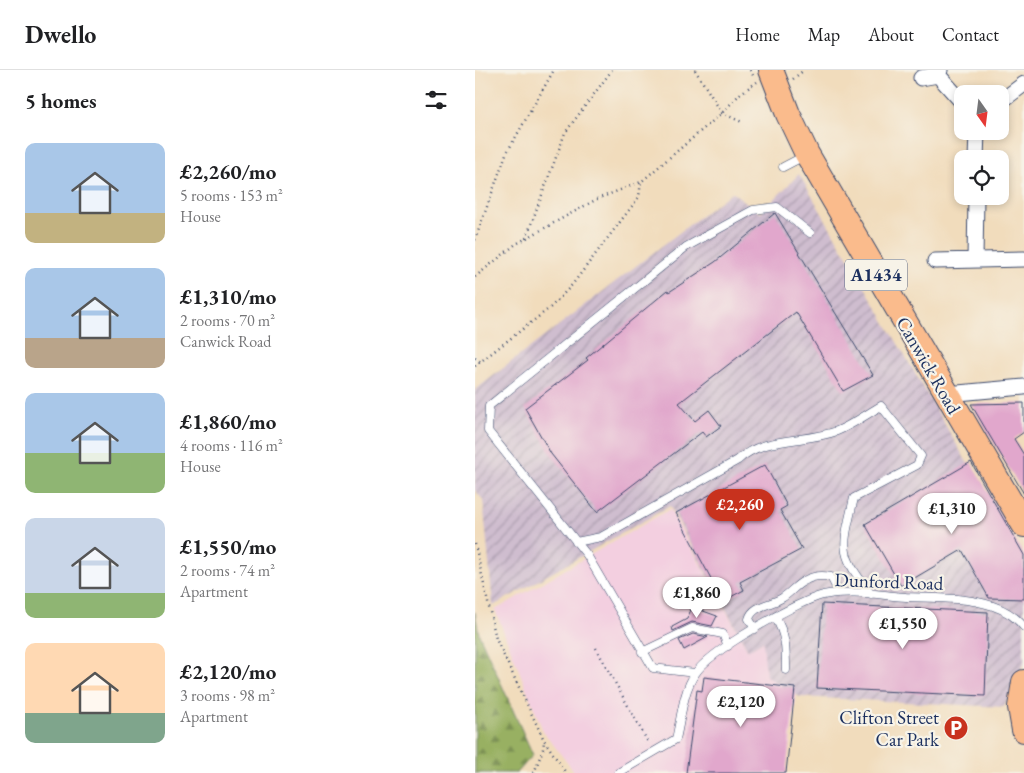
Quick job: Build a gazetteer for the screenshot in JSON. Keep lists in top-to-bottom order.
{
  "streets": {
    "main road": ["A1434", "Canwick Road"],
    "lane": ["Dunford Road"]
  },
  "places": {
    "parking": ["Clifton Street Car Park"]
  },
  "north": "bottom",
  "page": {
    "header": "Dwello",
    "nav": [
      "Home",
      "Map",
      "About",
      "Contact"
    ],
    "heading": "5 homes",
    "list": [
      {
        "name": "£2,260/mo",
        "note": "5 rooms · 153 m² · House"
      },
      {
        "name": "£1,310/mo",
        "note": "2 rooms · 70 m² · Canwick Road"
      },
      {
        "name": "£1,860/mo",
        "note": "4 rooms · 116 m² · House"
      },
      {
        "name": "£1,550/mo",
        "note": "2 rooms · 74 m² · Apartment"
      },
      {
        "name": "£2,120/mo",
        "note": "3 rooms · 98 m² · Apartment"
      }
    ],
    "price": [
      "£2,260",
      "£1,310",
      "£1,860",
      "£1,550",
      "£2,120"
    ]
  }
}
